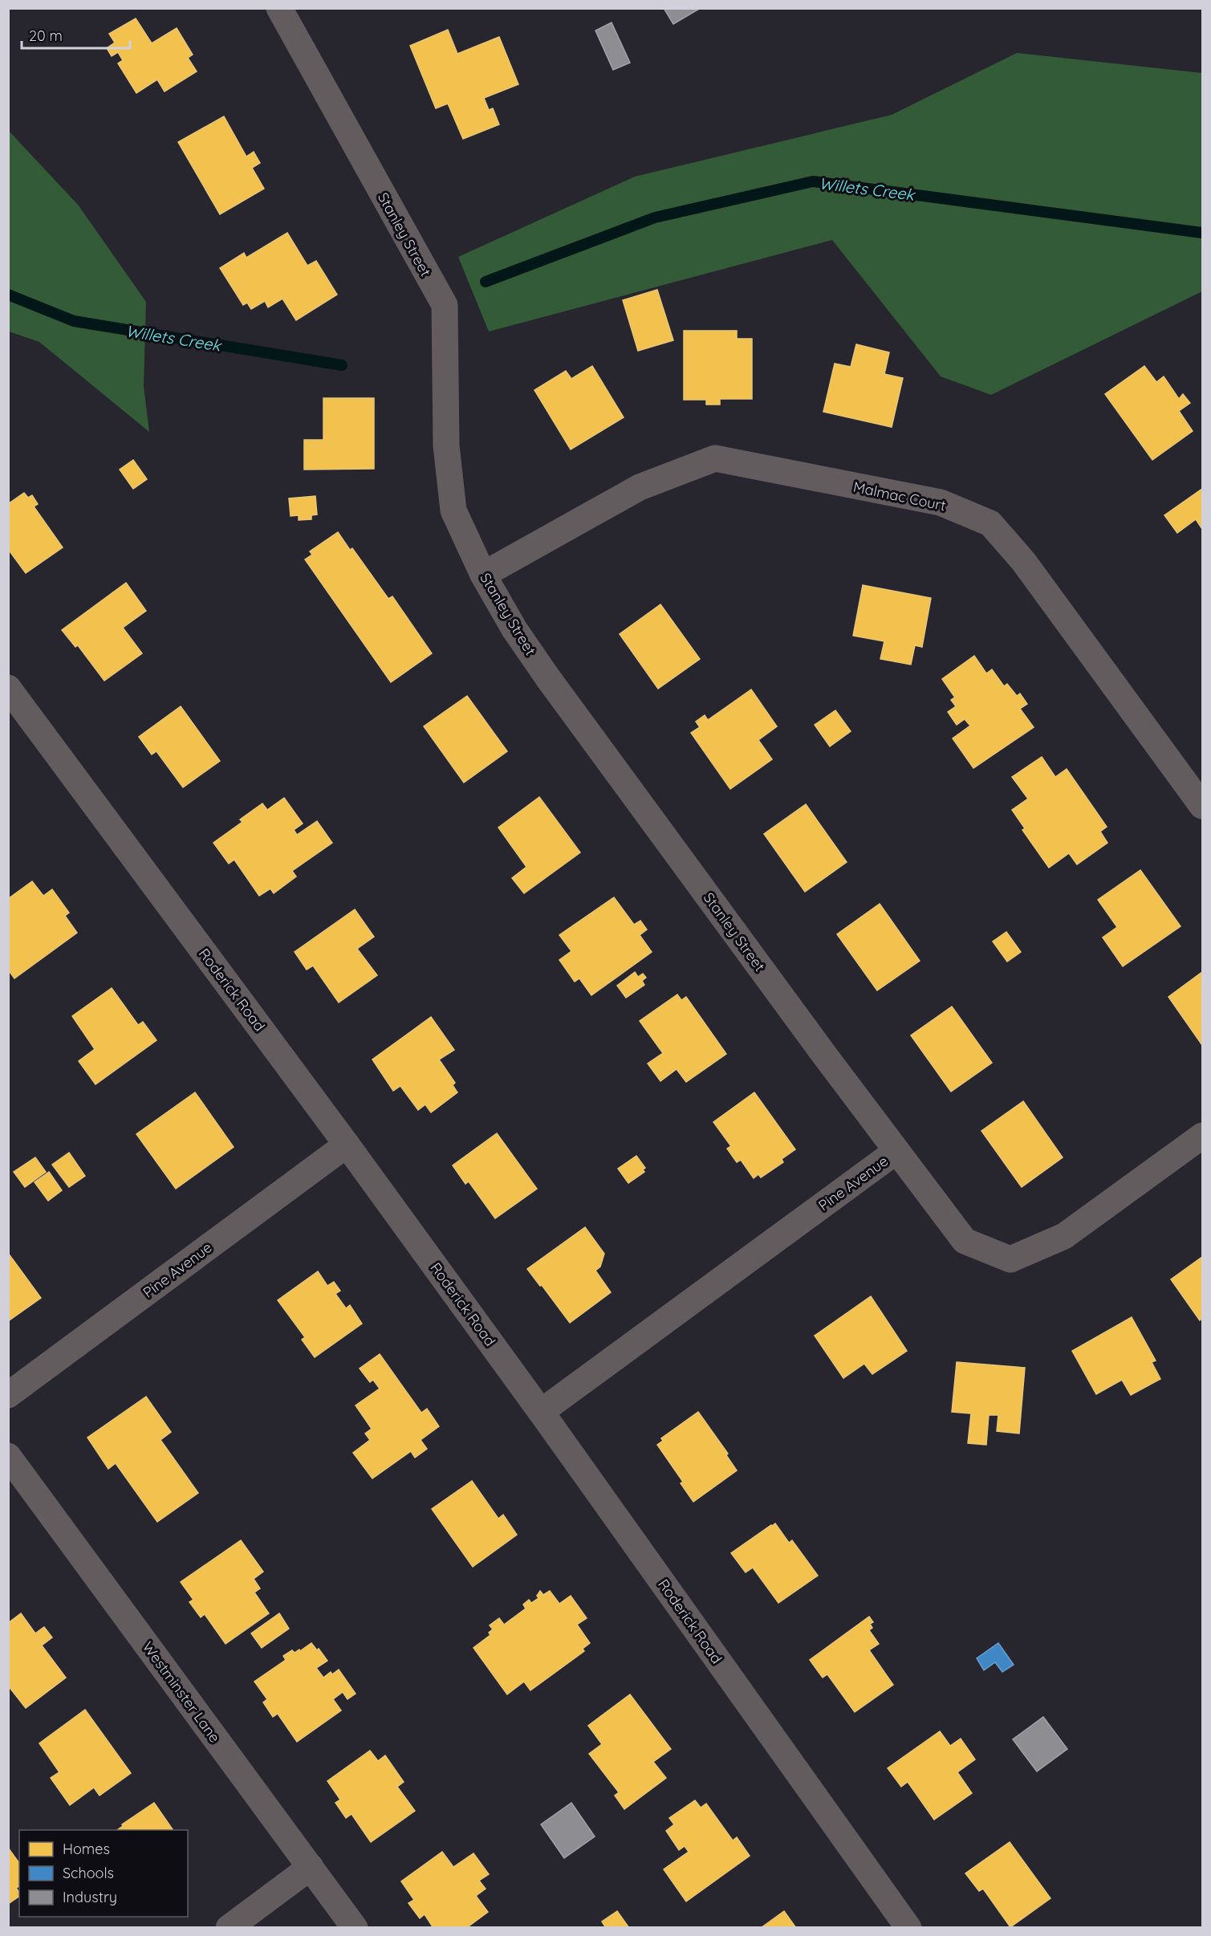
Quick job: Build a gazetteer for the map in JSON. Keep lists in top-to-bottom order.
{
  "streets": {
    "street": [
      "Stanley Street",
      "Malmac Court",
      "Roderick Road",
      "Pine Avenue",
      "Westminster Lane"
    ]
  },
  "crossings": [
    ["Stanley Street", "Malmac Court"],
    ["Stanley Street", "Pine Avenue"],
    ["Roderick Road", "Pine Avenue"]
  ],
  "water": ["Willets Creek"],
  "legend": ["Homes", "Schools", "Industry"],
  "scale_bar": "20 m"
}
